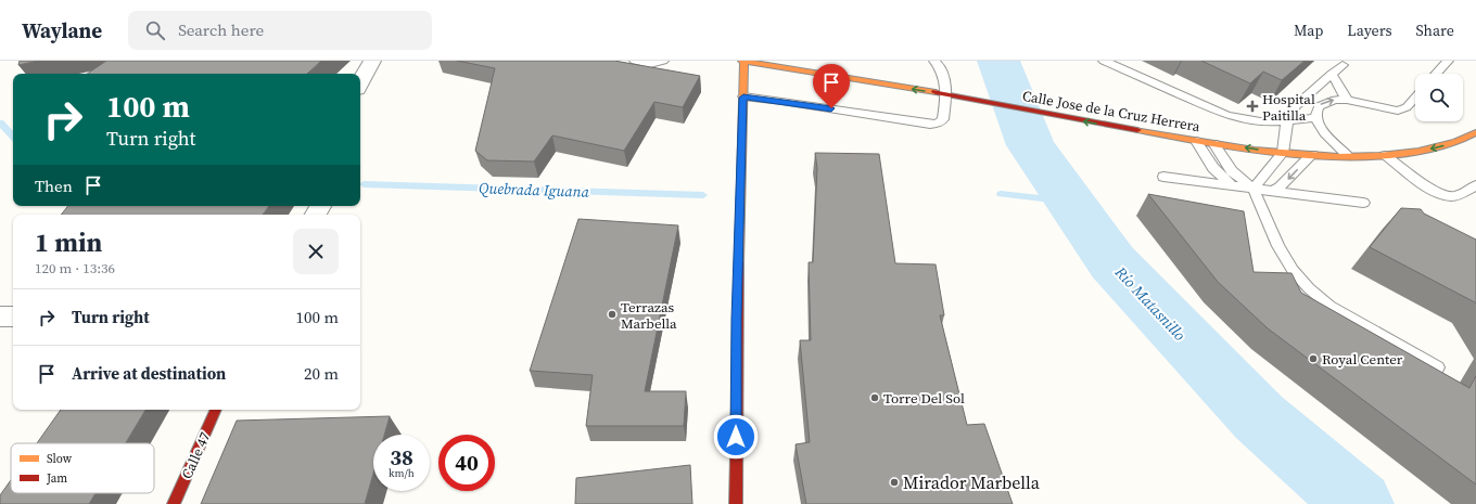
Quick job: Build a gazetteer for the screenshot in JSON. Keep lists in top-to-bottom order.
{
  "streets": {
    "street": ["Calle Jose de la Cruz Herrera", "Calle 47"]
  },
  "one_way": ["Calle Jose de la Cruz Herrera"],
  "water": ["Quebrada Iguana", "Río Matasnillo"],
  "places": {
    "health": ["Hospital Paitilla"],
    "other": [
      "Terrazas Marbella",
      "Royal Center",
      "Torre Del Sol",
      "Mirador Marbella"
    ]
  },
  "legend": ["Slow", "Jam"],
  "page": {
    "header": "Waylane",
    "search": "Search here",
    "nav": ["Map", "Layers", "Share"],
    "turn": ["100 m", "Turn right"],
    "then": "Then",
    "heading": ["1 min", "120 m · 13:36"],
    "list": [
      {
        "name": "Turn right",
        "value": "100 m"
      },
      {
        "name": "Arrive at destination",
        "value": "20 m"
      }
    ],
    "speed": "38 km/h",
    "limit": "40"
  }
}
